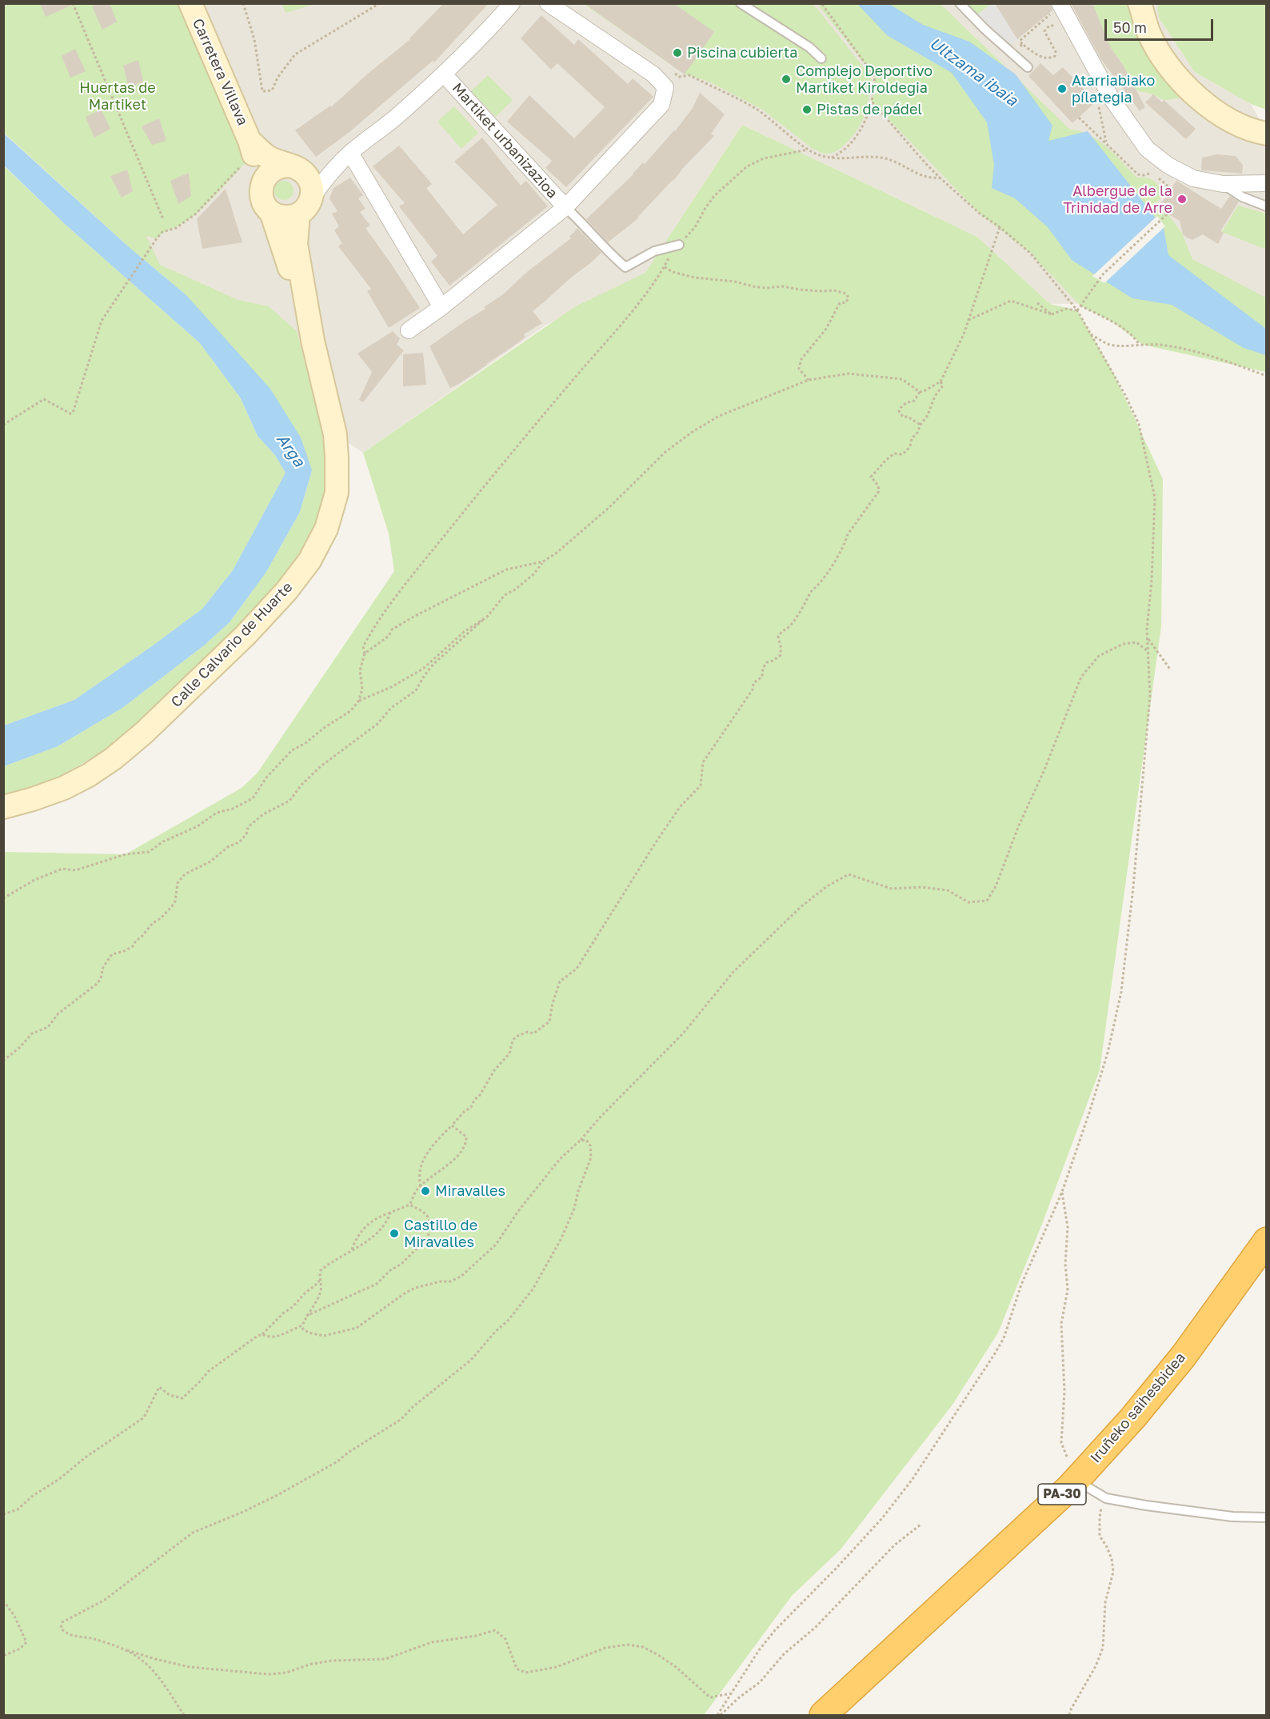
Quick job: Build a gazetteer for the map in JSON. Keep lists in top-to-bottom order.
{
  "streets": {
    "highway": ["Iruñeko saihesbidea", "PA-30"],
    "main road": ["Carretera Villava", "Calle Calvario de Huarte"],
    "street": ["Martiket urbanizazioa"]
  },
  "crossings": [
    ["Carretera Villava", "Martiket urbanizazioa"],
    ["Carretera Villava", "Calle Calvario de Huarte"]
  ],
  "water": ["Ultzama ibaia", "Arga"],
  "parks": ["Huertas de Martiket"],
  "places": [
    "Piscina cubierta",
    "Complejo Deportivo Martiket Kiroldegia",
    "Atarriabiako pílategia",
    "Pistas de pádel",
    "Albergue de la Trinidad de Arre",
    "Miravalles",
    "Castillo de Miravalles"
  ],
  "scale_bar": "50 m"
}
